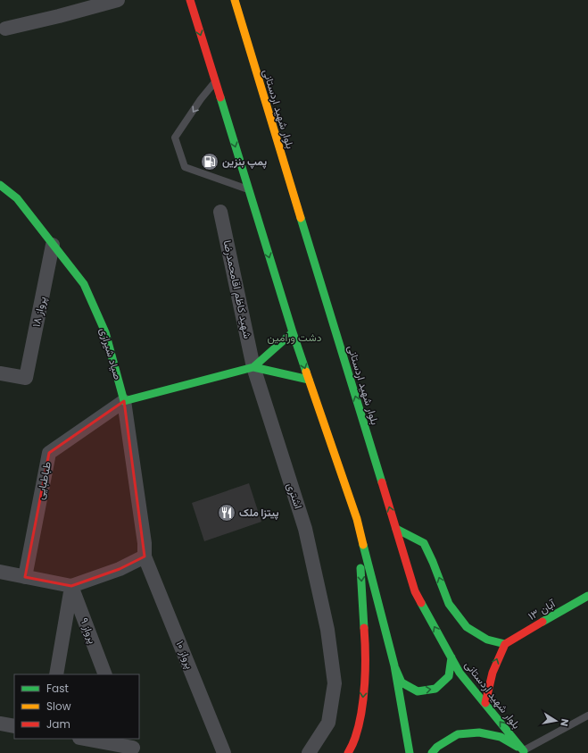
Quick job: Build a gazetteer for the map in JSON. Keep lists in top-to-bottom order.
{
  "streets": {
    "main road": ["بلوار شهید اردستانی", "صیاد شیرازی", "۱۳ آبان"],
    "street": [
      "شهید کاظم اقامحمدرضا",
      "پرواز ۱۸",
      "طباطبایی",
      "اشتری",
      "پرواز ۹",
      "پرواز ۱۰"
    ]
  },
  "crossings": [
    ["شهید کاظم اقامحمدرضا", "اشتری"],
    ["پرواز ۱۸", "صیاد شیرازی"],
    ["صیاد شیرازی", "طباطبایی"],
    ["صیاد شیرازی", "پرواز ۱۰"]
  ],
  "parks": ["دشت ورامین"],
  "places": {
    "fuel station": ["پمپ بنزین"],
    "restaurant": ["پیتزا ملک"]
  },
  "legend": ["Fast", "Slow", "Jam"],
  "north": "right"
}
